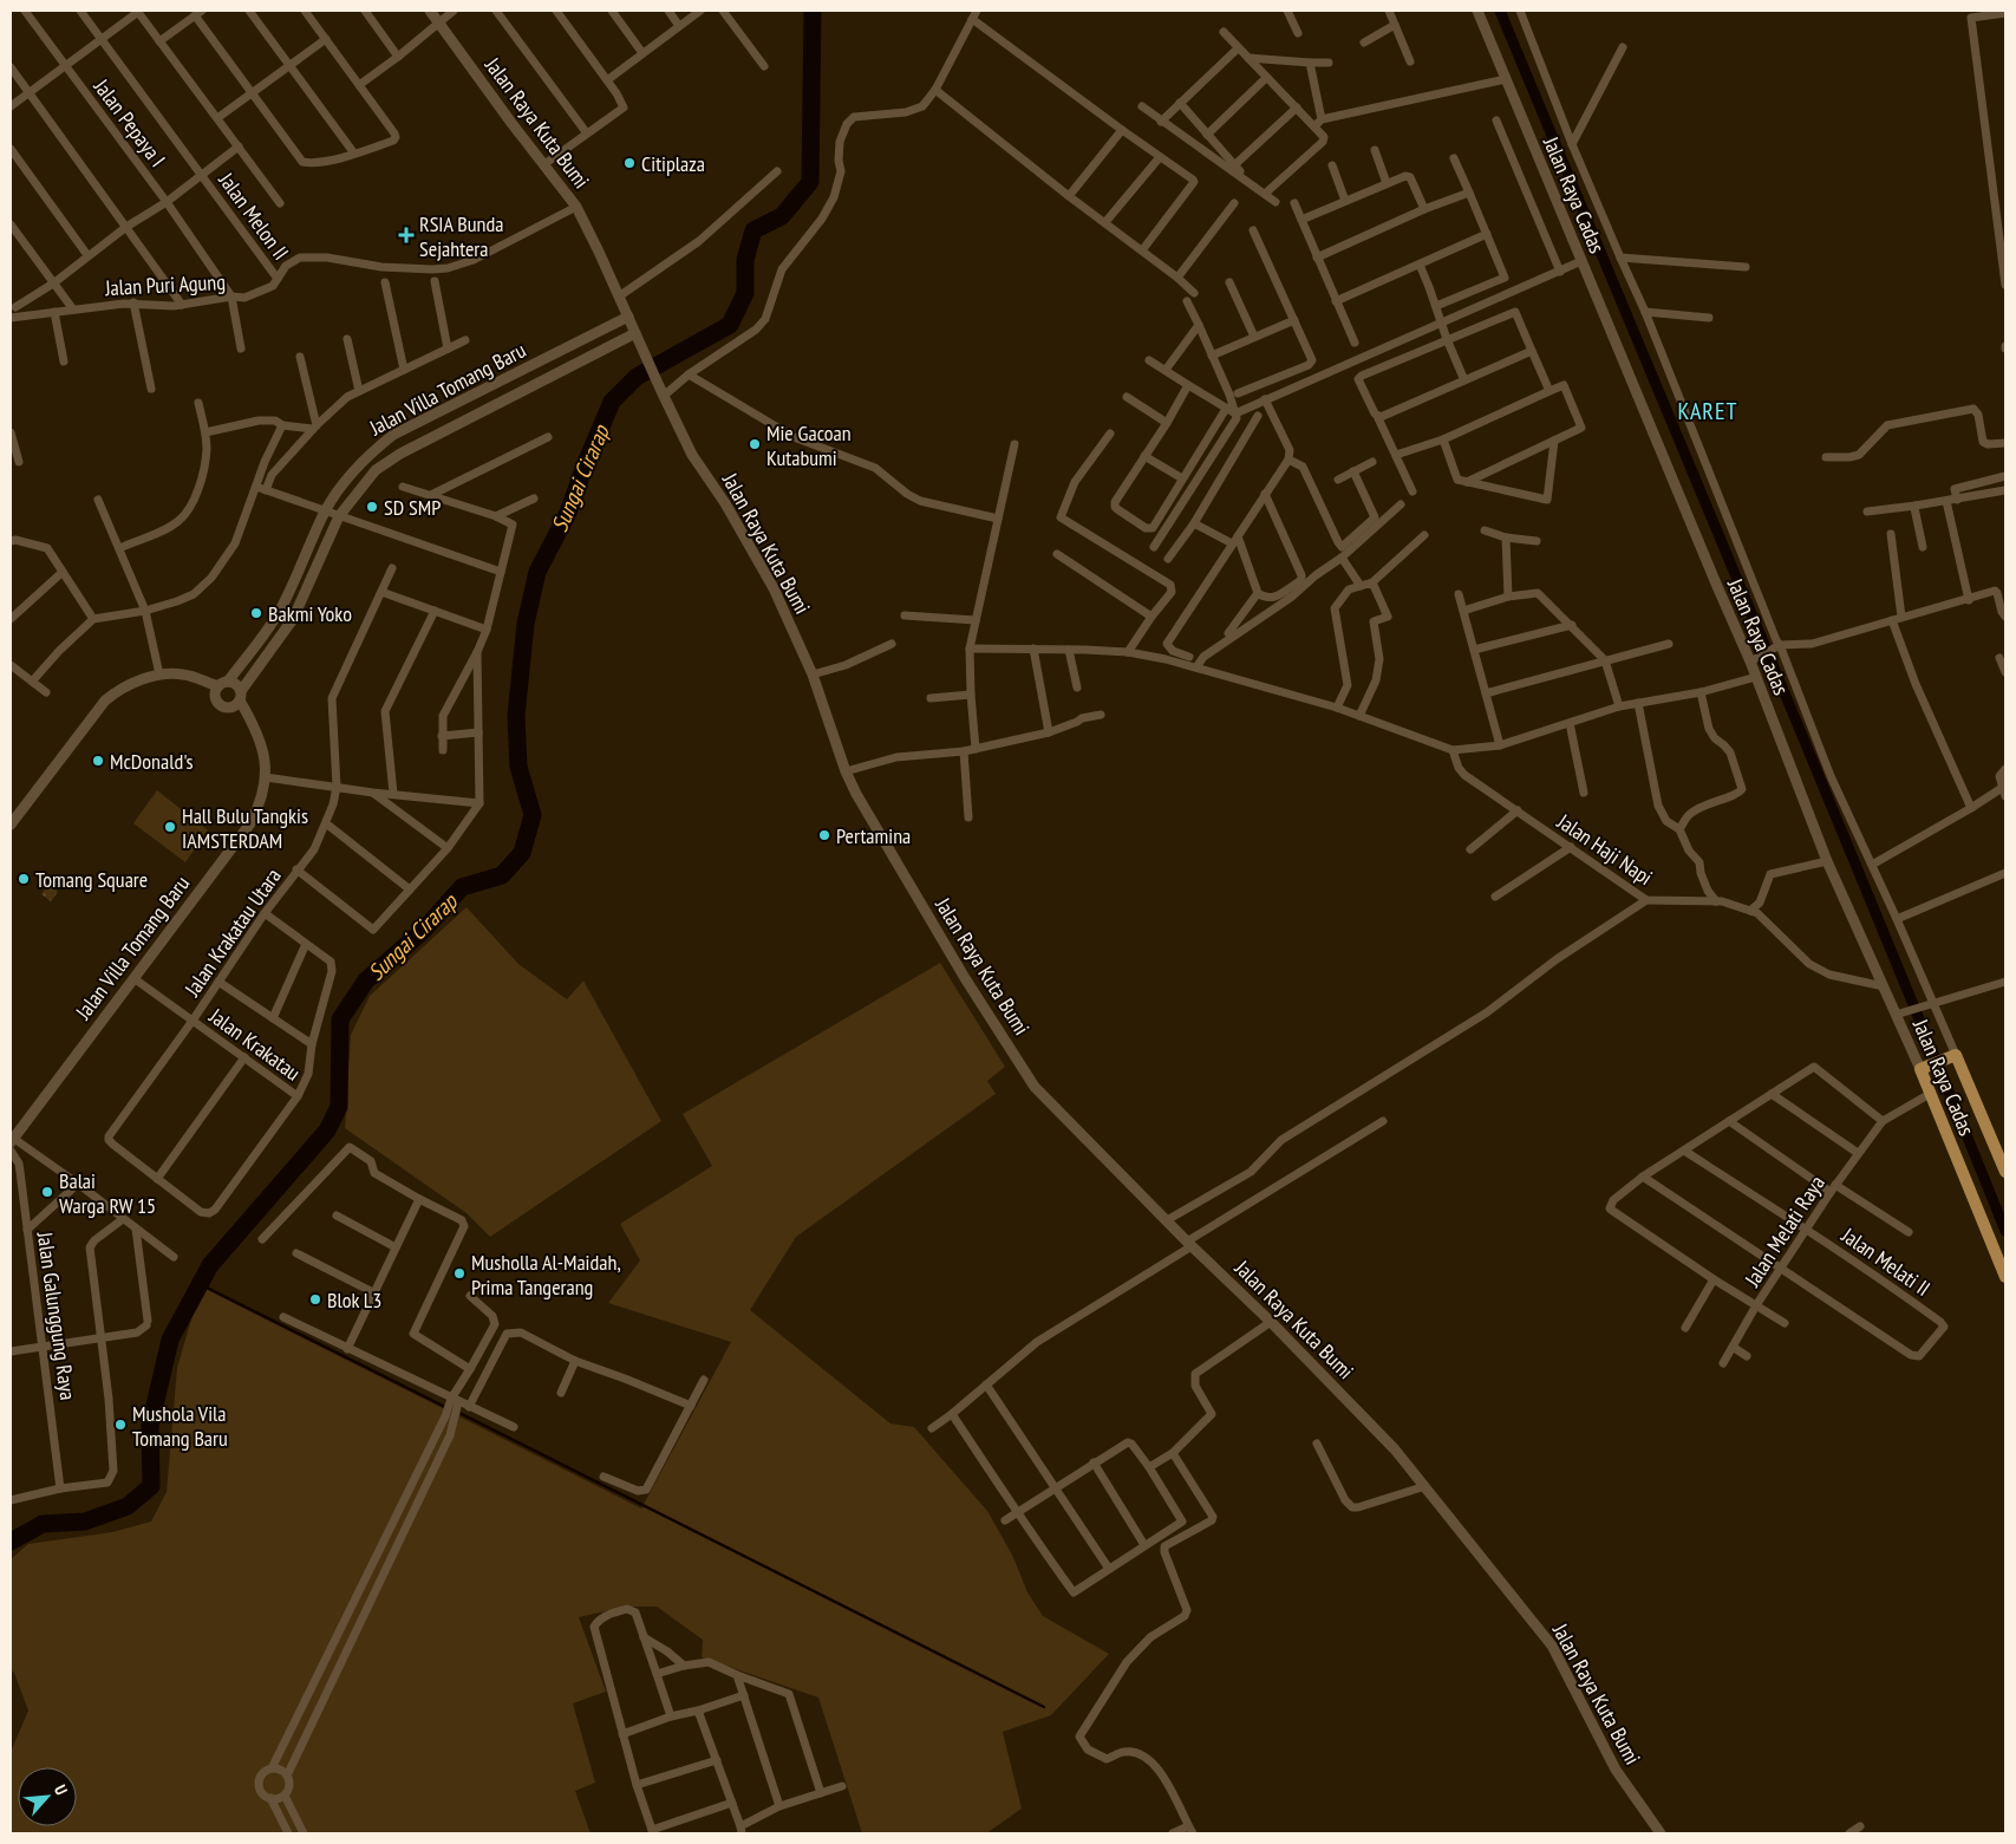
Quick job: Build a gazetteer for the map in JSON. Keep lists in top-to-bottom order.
{
  "streets": {
    "main road": ["Jalan Raya Cadas"],
    "street": [
      "Jalan Pepaya I",
      "Jalan Raya Kuta Bumi",
      "Jalan Melon II",
      "Jalan Puri Agung",
      "Jalan Villa Tomang Baru",
      "Jalan Haji Napi",
      "Jalan Krakatau Utara",
      "Jalan Krakatau",
      "Jalan Melati Raya",
      "Jalan Melati II",
      "Jalan Galunggung Raya"
    ]
  },
  "crossings": [
    ["Jalan Pepaya I", "Jalan Puri Agung"],
    ["Jalan Raya Kuta Bumi", "Jalan Puri Agung"],
    ["Jalan Raya Kuta Bumi", "Jalan Villa Tomang Baru"],
    ["Jalan Raya Cadas", "Jalan Haji Napi"],
    ["Jalan Melon II", "Jalan Puri Agung"],
    ["Jalan Villa Tomang Baru", "Jalan Krakatau"],
    ["Jalan Krakatau Utara", "Jalan Krakatau"],
    ["Jalan Melati Raya", "Jalan Melati II"]
  ],
  "districts": ["KARET"],
  "water": ["Sungai Cirarap"],
  "places": {
    "other": [
      "Citiplaza",
      "Mie Gacoan Kutabumi",
      "SD SMP",
      "Bakmi Yoko",
      "McDonald's",
      "Hall Bulu Tangkis IAMSTERDAM",
      "Pertamina",
      "Tomang Square",
      "Balai Warga RW 15",
      "Musholla Al-Maidah, Prima Tangerang",
      "Blok L3",
      "Mushola Vila Tomang Baru"
    ],
    "health": ["RSIA Bunda Sejahtera"]
  },
  "north": "top right"
}
